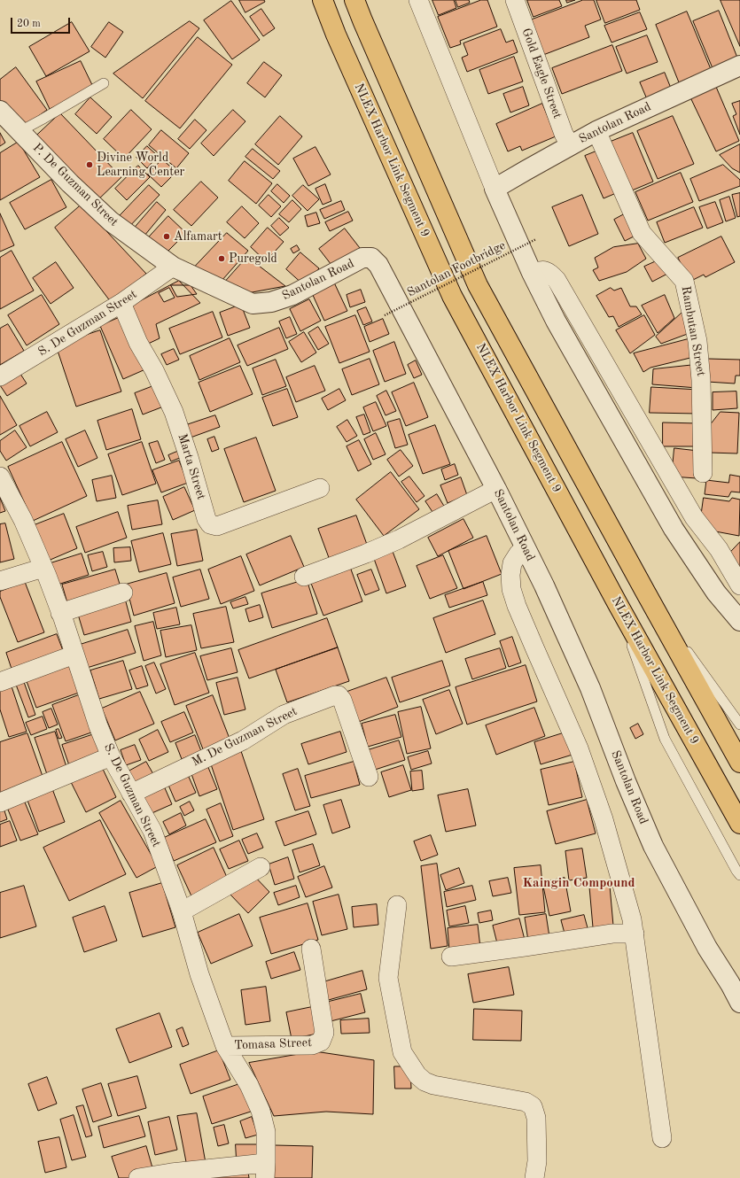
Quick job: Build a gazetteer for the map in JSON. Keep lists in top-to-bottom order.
{
  "streets": {
    "highway": ["NLEX Harbor Link Segment 9"],
    "street": [
      "Gold Eagle Street",
      "Santolan Road",
      "P. De Guzman Street",
      "S. De Guzman Street",
      "Rambutan Street",
      "Marta Street",
      "M. De Guzman Street",
      "Tomasa Street"
    ],
    "path": ["Santolan Footbridge"]
  },
  "crossings": [
    ["Gold Eagle Street", "Santolan Road"],
    ["Santolan Road", "P. De Guzman Street"],
    ["Santolan Road", "S. De Guzman Street"],
    ["Santolan Road", "Rambutan Street"],
    ["P. De Guzman Street", "S. De Guzman Street"],
    ["S. De Guzman Street", "Marta Street"],
    ["S. De Guzman Street", "M. De Guzman Street"],
    ["S. De Guzman Street", "Tomasa Street"]
  ],
  "districts": ["Kaingin Compound"],
  "places": ["Divine World Learning Center", "Alfamart", "Puregold"],
  "scale_bar": "20 m"
}
